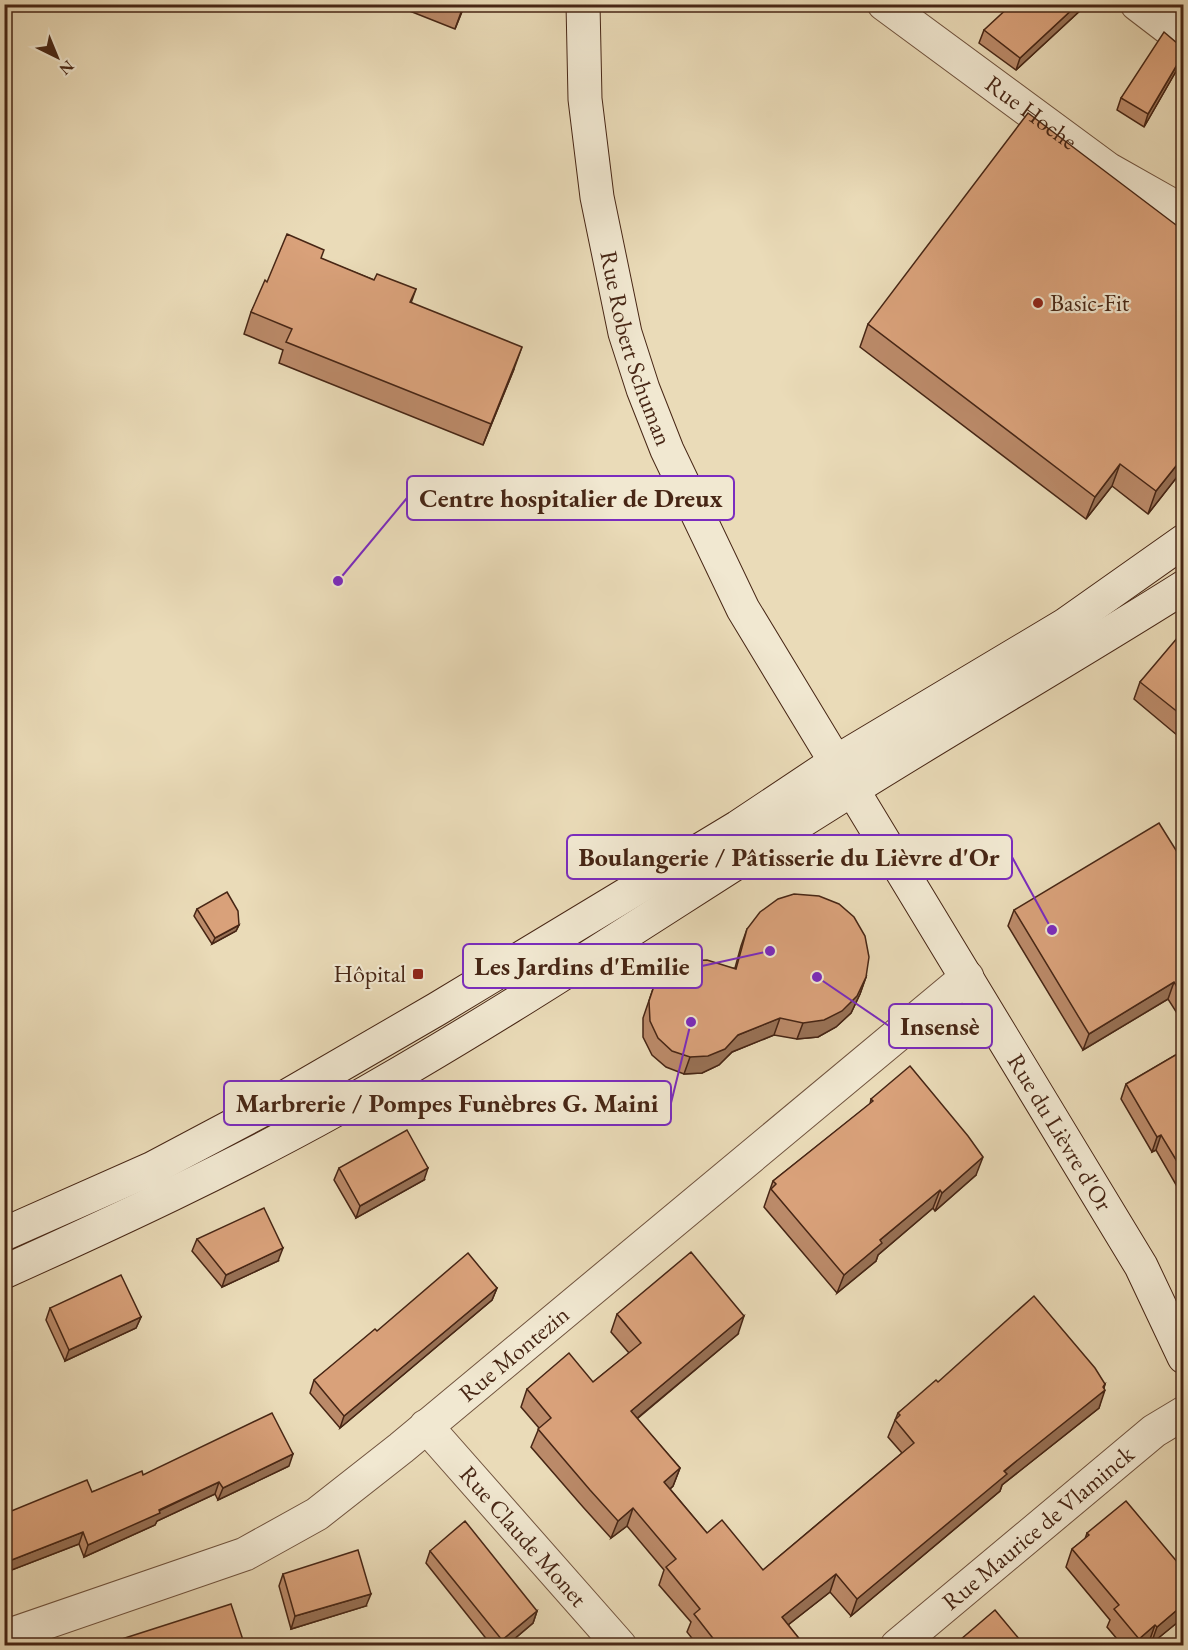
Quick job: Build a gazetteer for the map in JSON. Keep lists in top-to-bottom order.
{
  "streets": {
    "street": [
      "Rue Hoche",
      "Rue Robert Schuman",
      "Rue du Lièvre d'Or",
      "Rue Montezin",
      "Rue Maurice de Vlaminck",
      "Rue Claude Monet"
    ]
  },
  "crossings": [
    ["Rue Robert Schuman", "Rue du Lièvre d'Or"],
    ["Rue du Lièvre d'Or", "Rue Montezin"],
    ["Rue Montezin", "Rue Claude Monet"]
  ],
  "places": {
    "other": [
      "Basic-Fit",
      "Centre hospitalier de Dreux",
      "Boulangerie / Pâtisserie du Lièvre d'Or",
      "Les Jardins d'Emilie",
      "Insensè",
      "Marbrerie / Pompes Funèbres G. Maini"
    ],
    "transit": ["Hôpital"]
  },
  "north": "bottom right"
}
